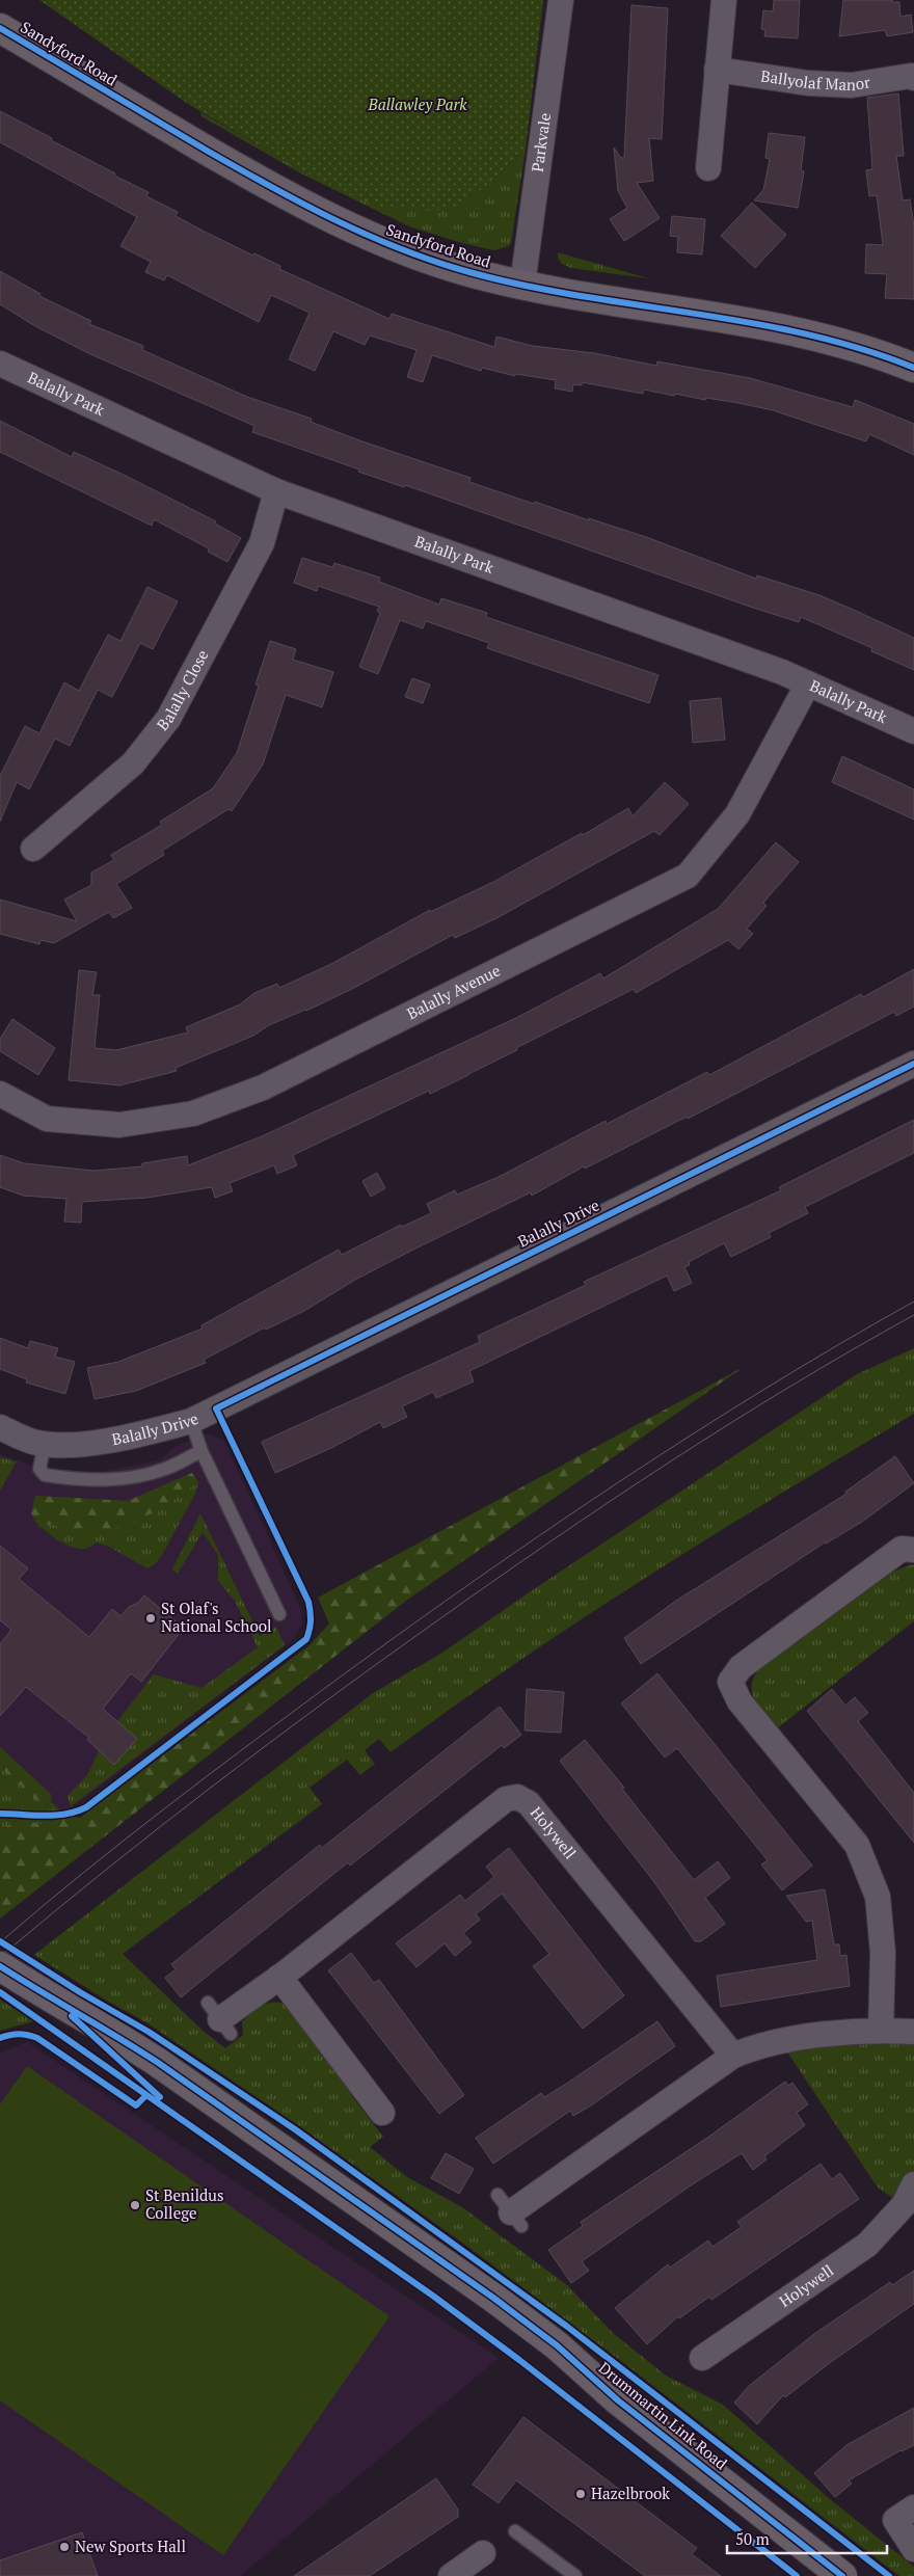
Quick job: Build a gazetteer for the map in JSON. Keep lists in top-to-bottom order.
{
  "streets": {
    "main road": ["Sandyford Road", "Drummartin Link Road"],
    "street": [
      "Ballyolaf Manor",
      "Parkvale",
      "Balally Park",
      "Balally Close",
      "Balally Avenue",
      "Balally Drive",
      "Holywell"
    ]
  },
  "crossings": [
    ["Sandyford Road", "Parkvale"],
    ["Balally Park", "Balally Close"],
    ["Balally Park", "Balally Avenue"]
  ],
  "parks": ["Ballawley Park"],
  "places": [
    "St Olaf's National School",
    "St Benildus College",
    "Hazelbrook",
    "New Sports Hall"
  ],
  "scale_bar": "50 m"
}
